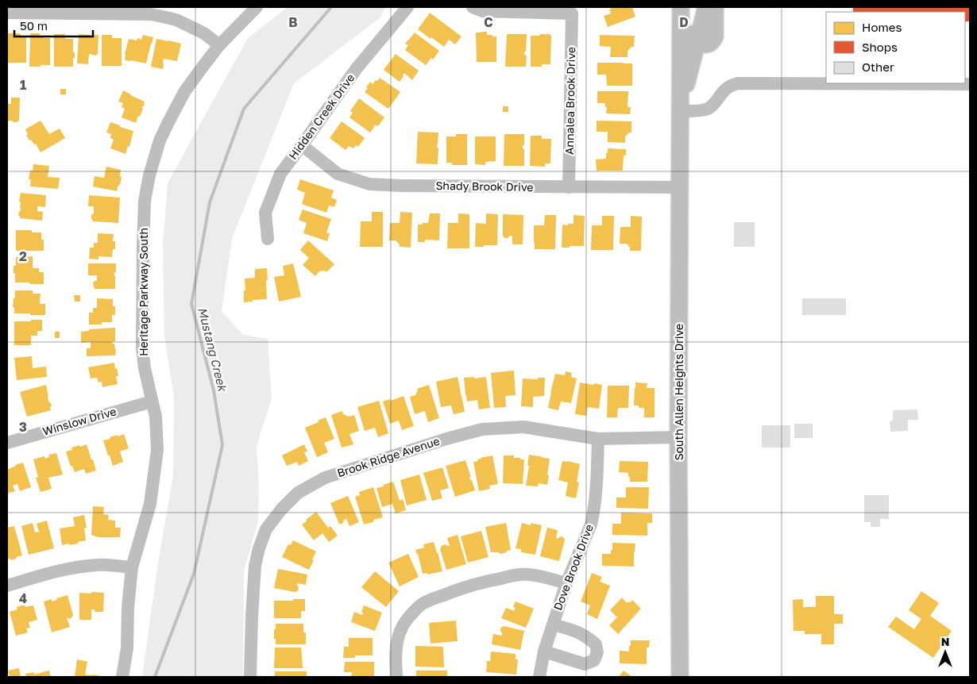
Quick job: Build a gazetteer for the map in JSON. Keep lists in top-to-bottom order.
{
  "streets": {
    "main road": ["South Allen Heights Drive"],
    "street": [
      "Annalea Brook Drive",
      "Hidden Creek Drive",
      "Shady Brook Drive",
      "Heritage Parkway South",
      "Winslow Drive",
      "Brook Ridge Avenue",
      "Dove Brook Drive"
    ]
  },
  "crossings": [
    ["Annalea Brook Drive", "Shady Brook Drive"],
    ["Hidden Creek Drive", "Shady Brook Drive"],
    ["Shady Brook Drive", "South Allen Heights Drive"],
    ["Heritage Parkway South", "Winslow Drive"],
    ["South Allen Heights Drive", "Brook Ridge Avenue"],
    ["Brook Ridge Avenue", "Dove Brook Drive"]
  ],
  "water": ["Mustang Creek"],
  "legend": ["Homes", "Shops", "Other"],
  "scale_bar": "50 m",
  "north": "top",
  "grid": {
    "columns": ["B", "C", "D"],
    "rows": [
      "1",
      "2",
      "3",
      "4"
    ]
  }
}
